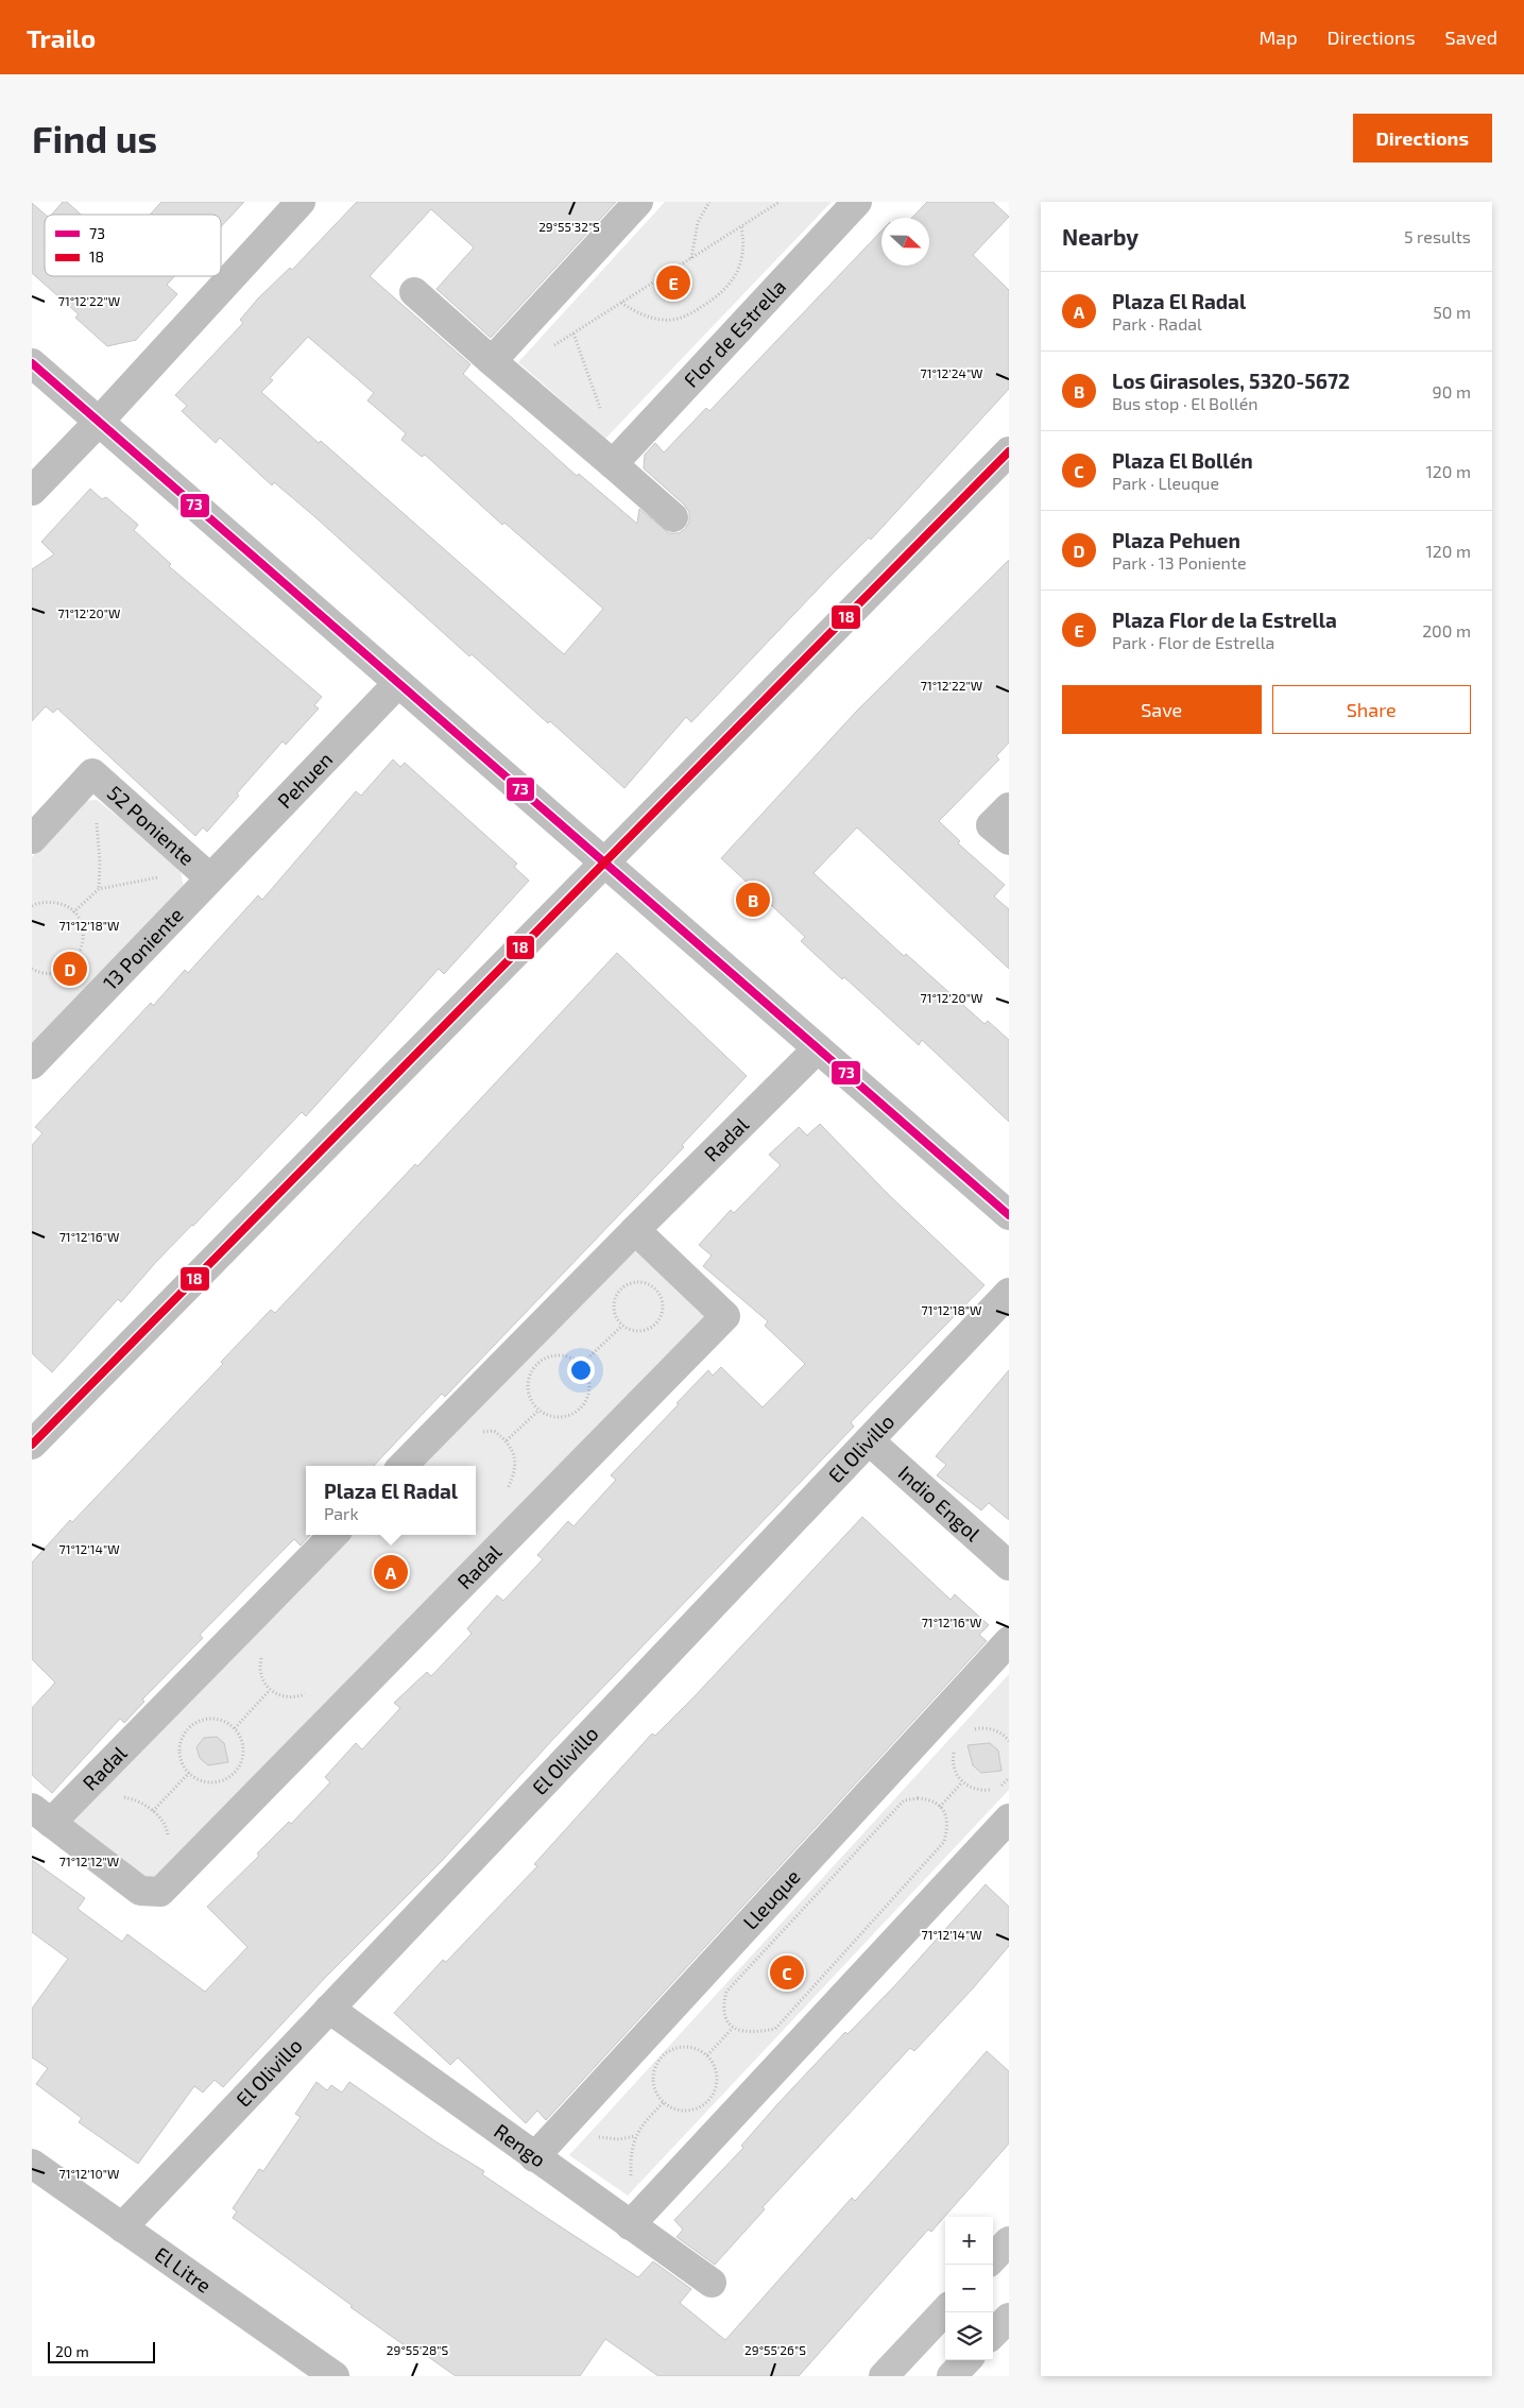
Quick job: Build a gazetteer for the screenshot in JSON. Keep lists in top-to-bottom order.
{
  "streets": {
    "street": [
      "Flor de Estrella",
      "Pehuen",
      "52 Poniente",
      "13 Poniente",
      "Radal",
      "El Olivillo",
      "Indio Engol",
      "Lleuque",
      "Rengo",
      "El Litre"
    ]
  },
  "crossings": [
    ["Pehuen", "52 Poniente"],
    ["Pehuen", "13 Poniente"],
    ["52 Poniente", "13 Poniente"],
    ["El Olivillo", "Indio Engol"],
    ["El Olivillo", "Rengo"],
    ["El Olivillo", "El Litre"],
    ["Lleuque", "Rengo"]
  ],
  "lines": ["transit line 73", "transit line 18"],
  "legend": ["73", "18"],
  "scale_bar": "20 m",
  "north": "right",
  "page": {
    "header": "Trailo",
    "nav": ["Map", "Directions", "Saved"],
    "buttons": [
      "Directions",
      ["Save", "Share"]
    ],
    "title": "Find us",
    "heading": ["Nearby", "5 results"],
    "pins": [
      "E",
      "B",
      "D",
      "A",
      "C"
    ],
    "list": [
      {
        "mark": "A",
        "name": "Plaza El Radal",
        "note": "Park · Radal",
        "value": "50 m"
      },
      {
        "mark": "B",
        "name": "Los Girasoles, 5320-5672",
        "note": "Bus stop · El Bollén",
        "value": "90 m"
      },
      {
        "mark": "C",
        "name": "Plaza El Bollén",
        "note": "Park · Lleuque",
        "value": "120 m"
      },
      {
        "mark": "D",
        "name": "Plaza Pehuen",
        "note": "Park · 13 Poniente",
        "value": "120 m"
      },
      {
        "mark": "E",
        "name": "Plaza Flor de la Estrella",
        "note": "Park · Flor de Estrella",
        "value": "200 m"
      }
    ],
    "popup": ["Plaza El Radal", "Park"],
    "map_buttons": ["+", "−"],
    "scale": "20 m"
  },
  "coordinates": [
    "29°55'32\"S",
    "71°12'22\"W",
    "71°12'24\"W",
    "71°12'20\"W",
    "71°12'18\"W",
    "71°12'16\"W",
    "71°12'14\"W",
    "71°12'12\"W",
    "71°12'10\"W",
    "29°55'28\"S",
    "29°55'26\"S"
  ]
}
